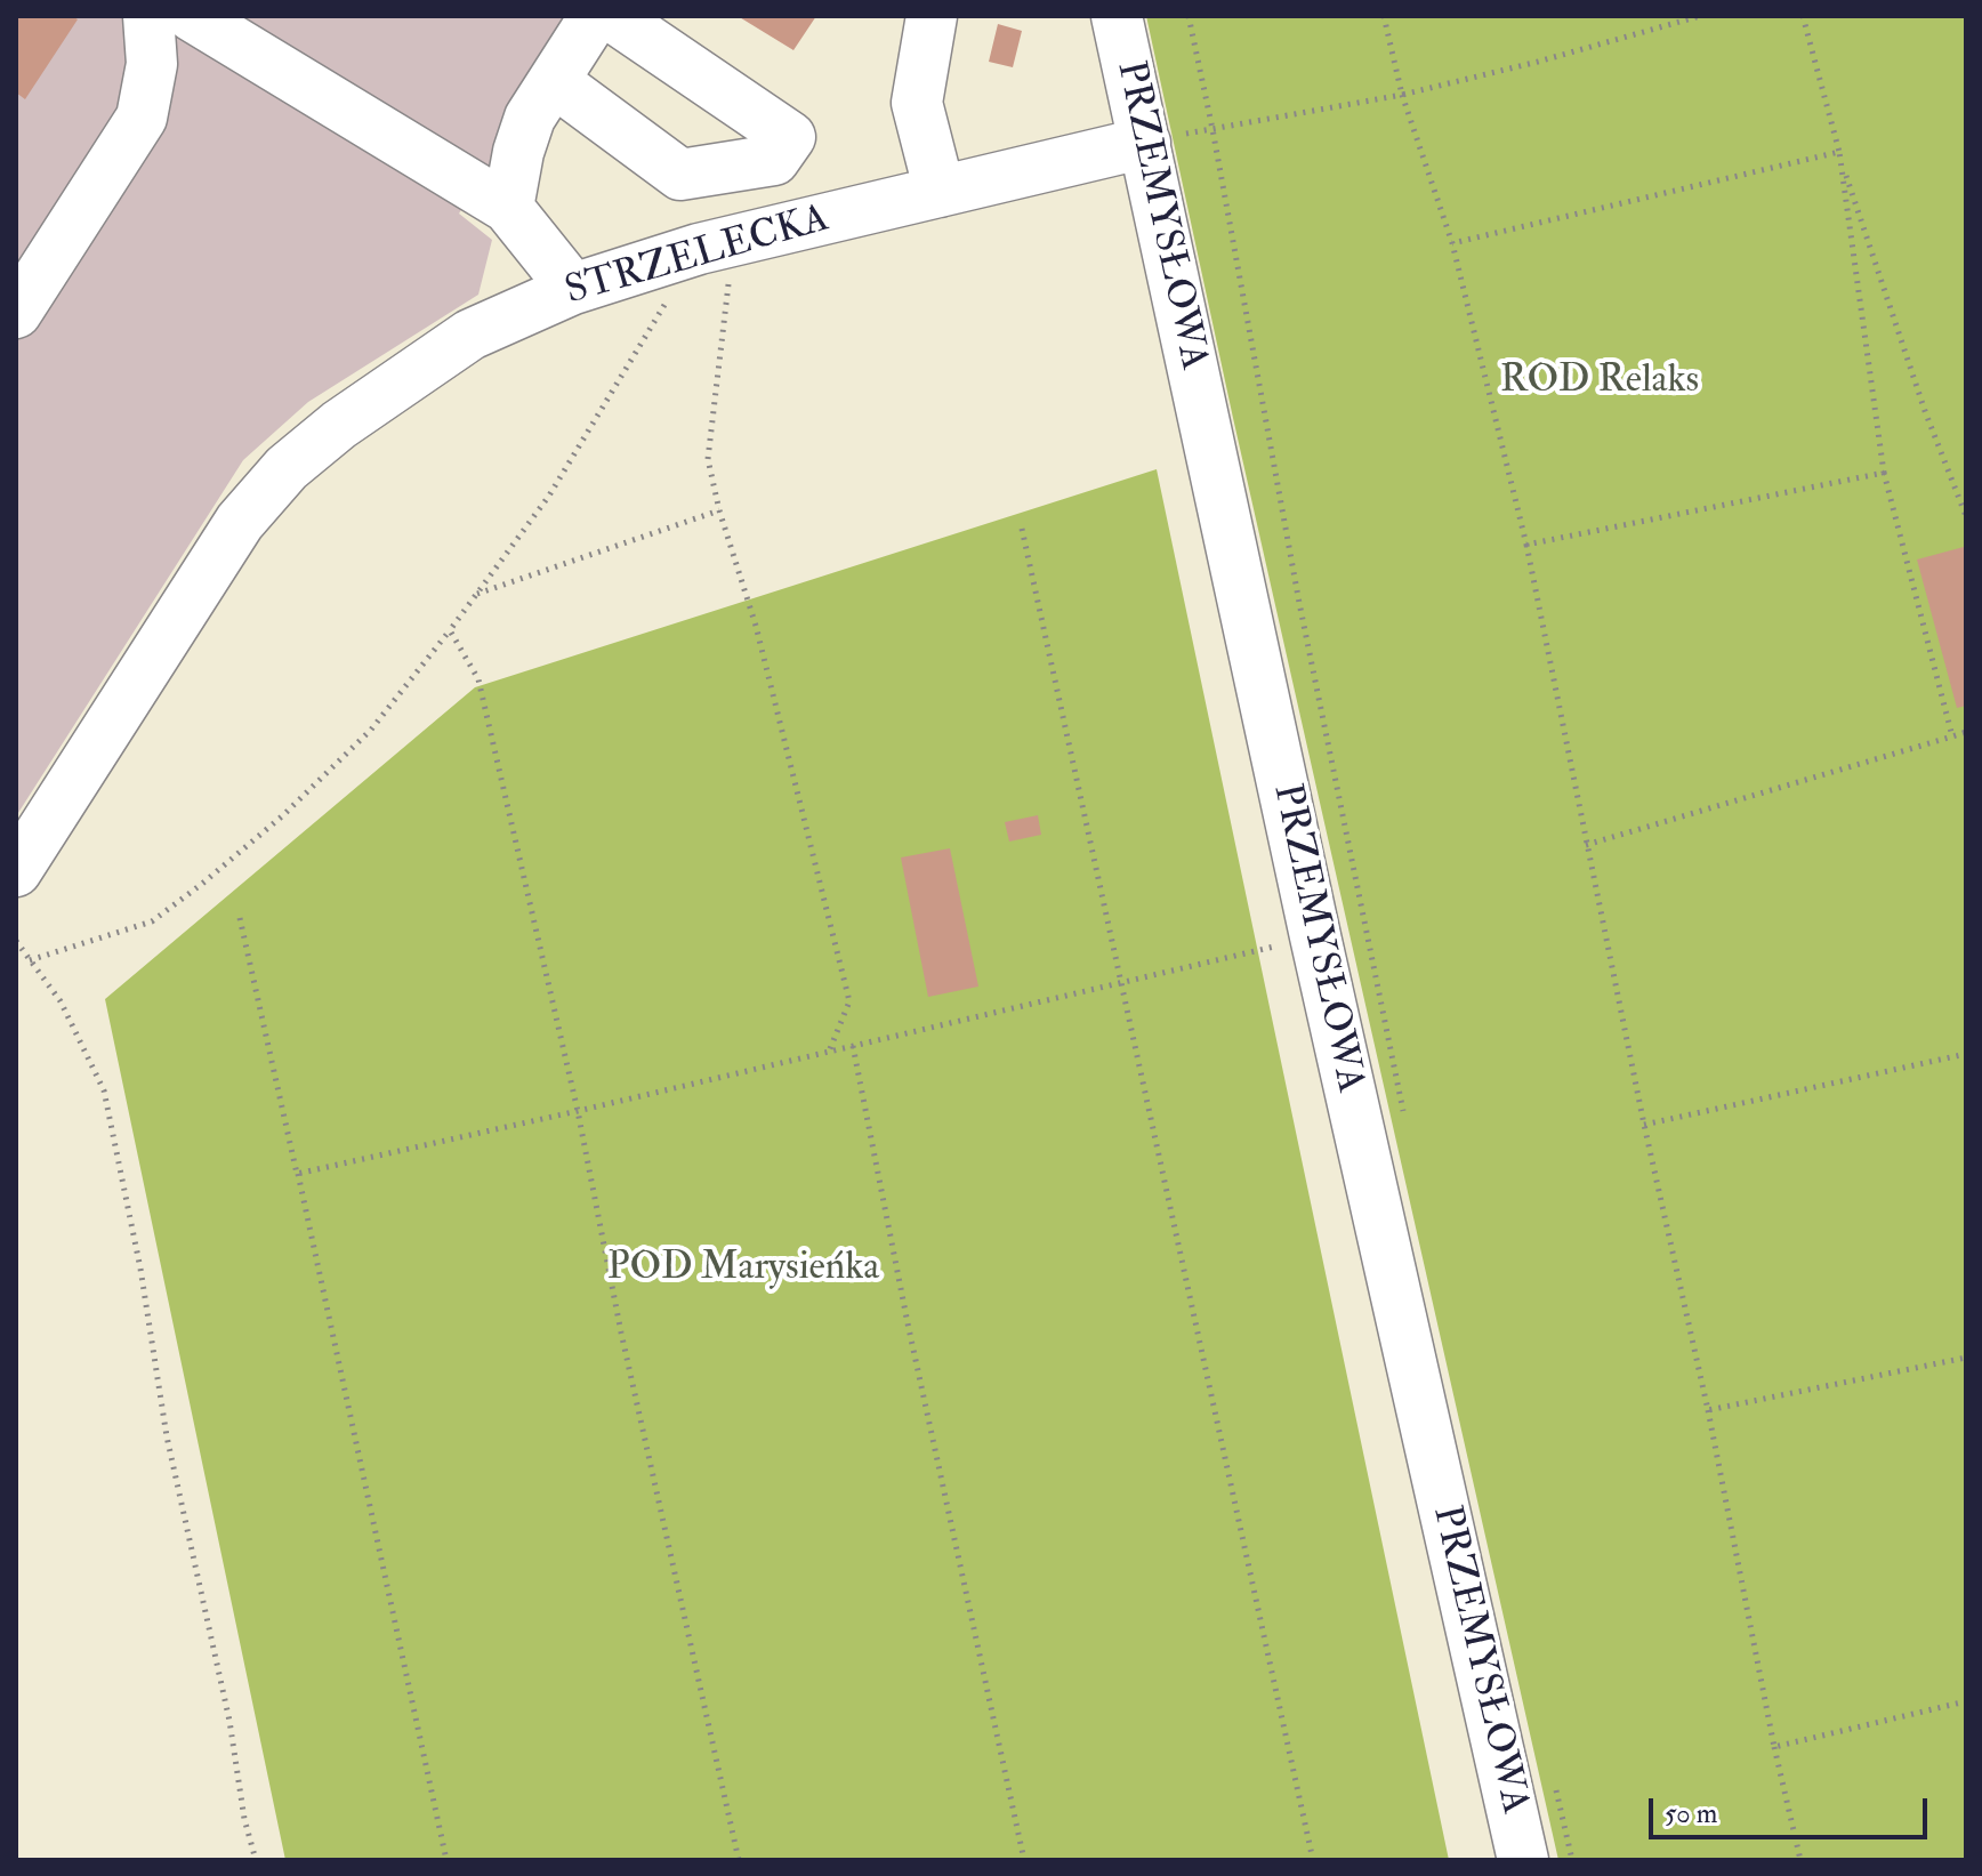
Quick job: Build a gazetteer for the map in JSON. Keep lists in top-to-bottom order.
{
  "streets": {
    "street": ["PRZEMYSŁOWA", "STRZELECKA"]
  },
  "crossings": [
    ["PRZEMYSŁOWA", "STRZELECKA"]
  ],
  "parks": ["ROD Relaks", "POD Marysieńka"],
  "scale_bar": "50 m"
}
